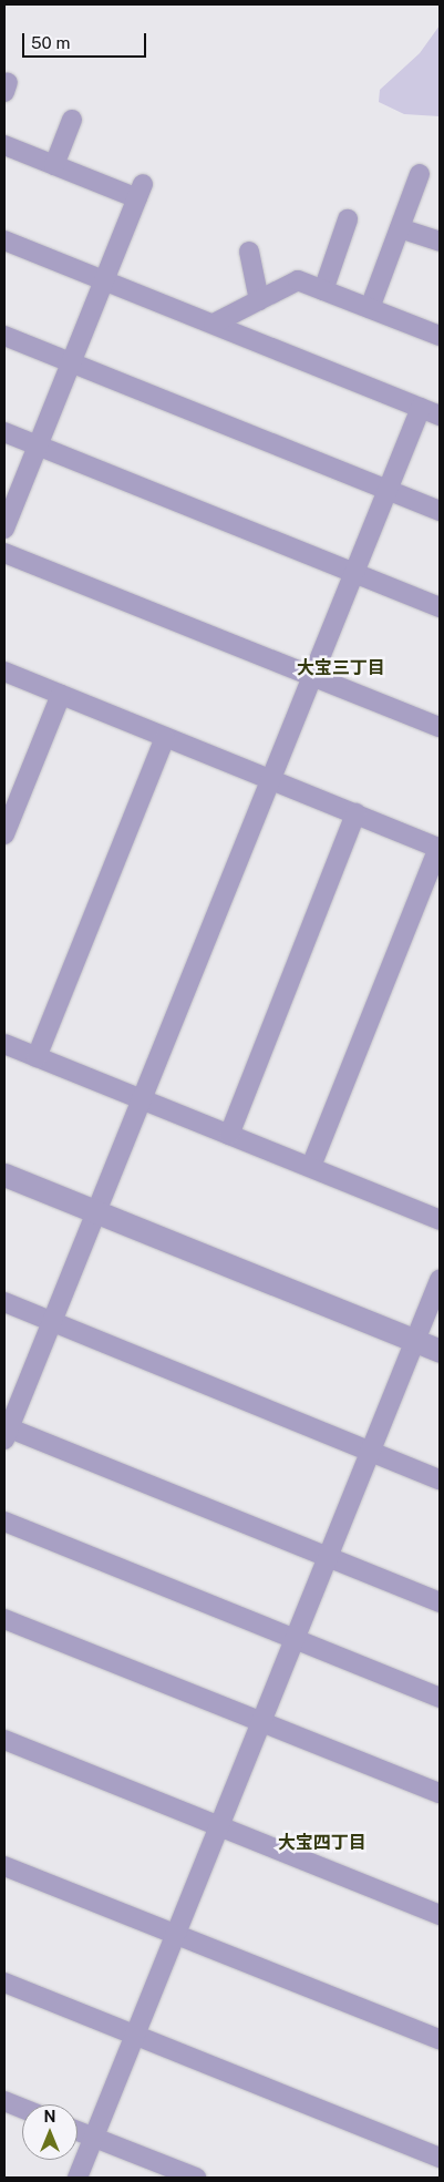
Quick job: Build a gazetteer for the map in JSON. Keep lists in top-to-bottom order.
{
  "districts": ["大宝三丁目", "大宝四丁目"],
  "scale_bar": "50 m",
  "north": "top"
}
